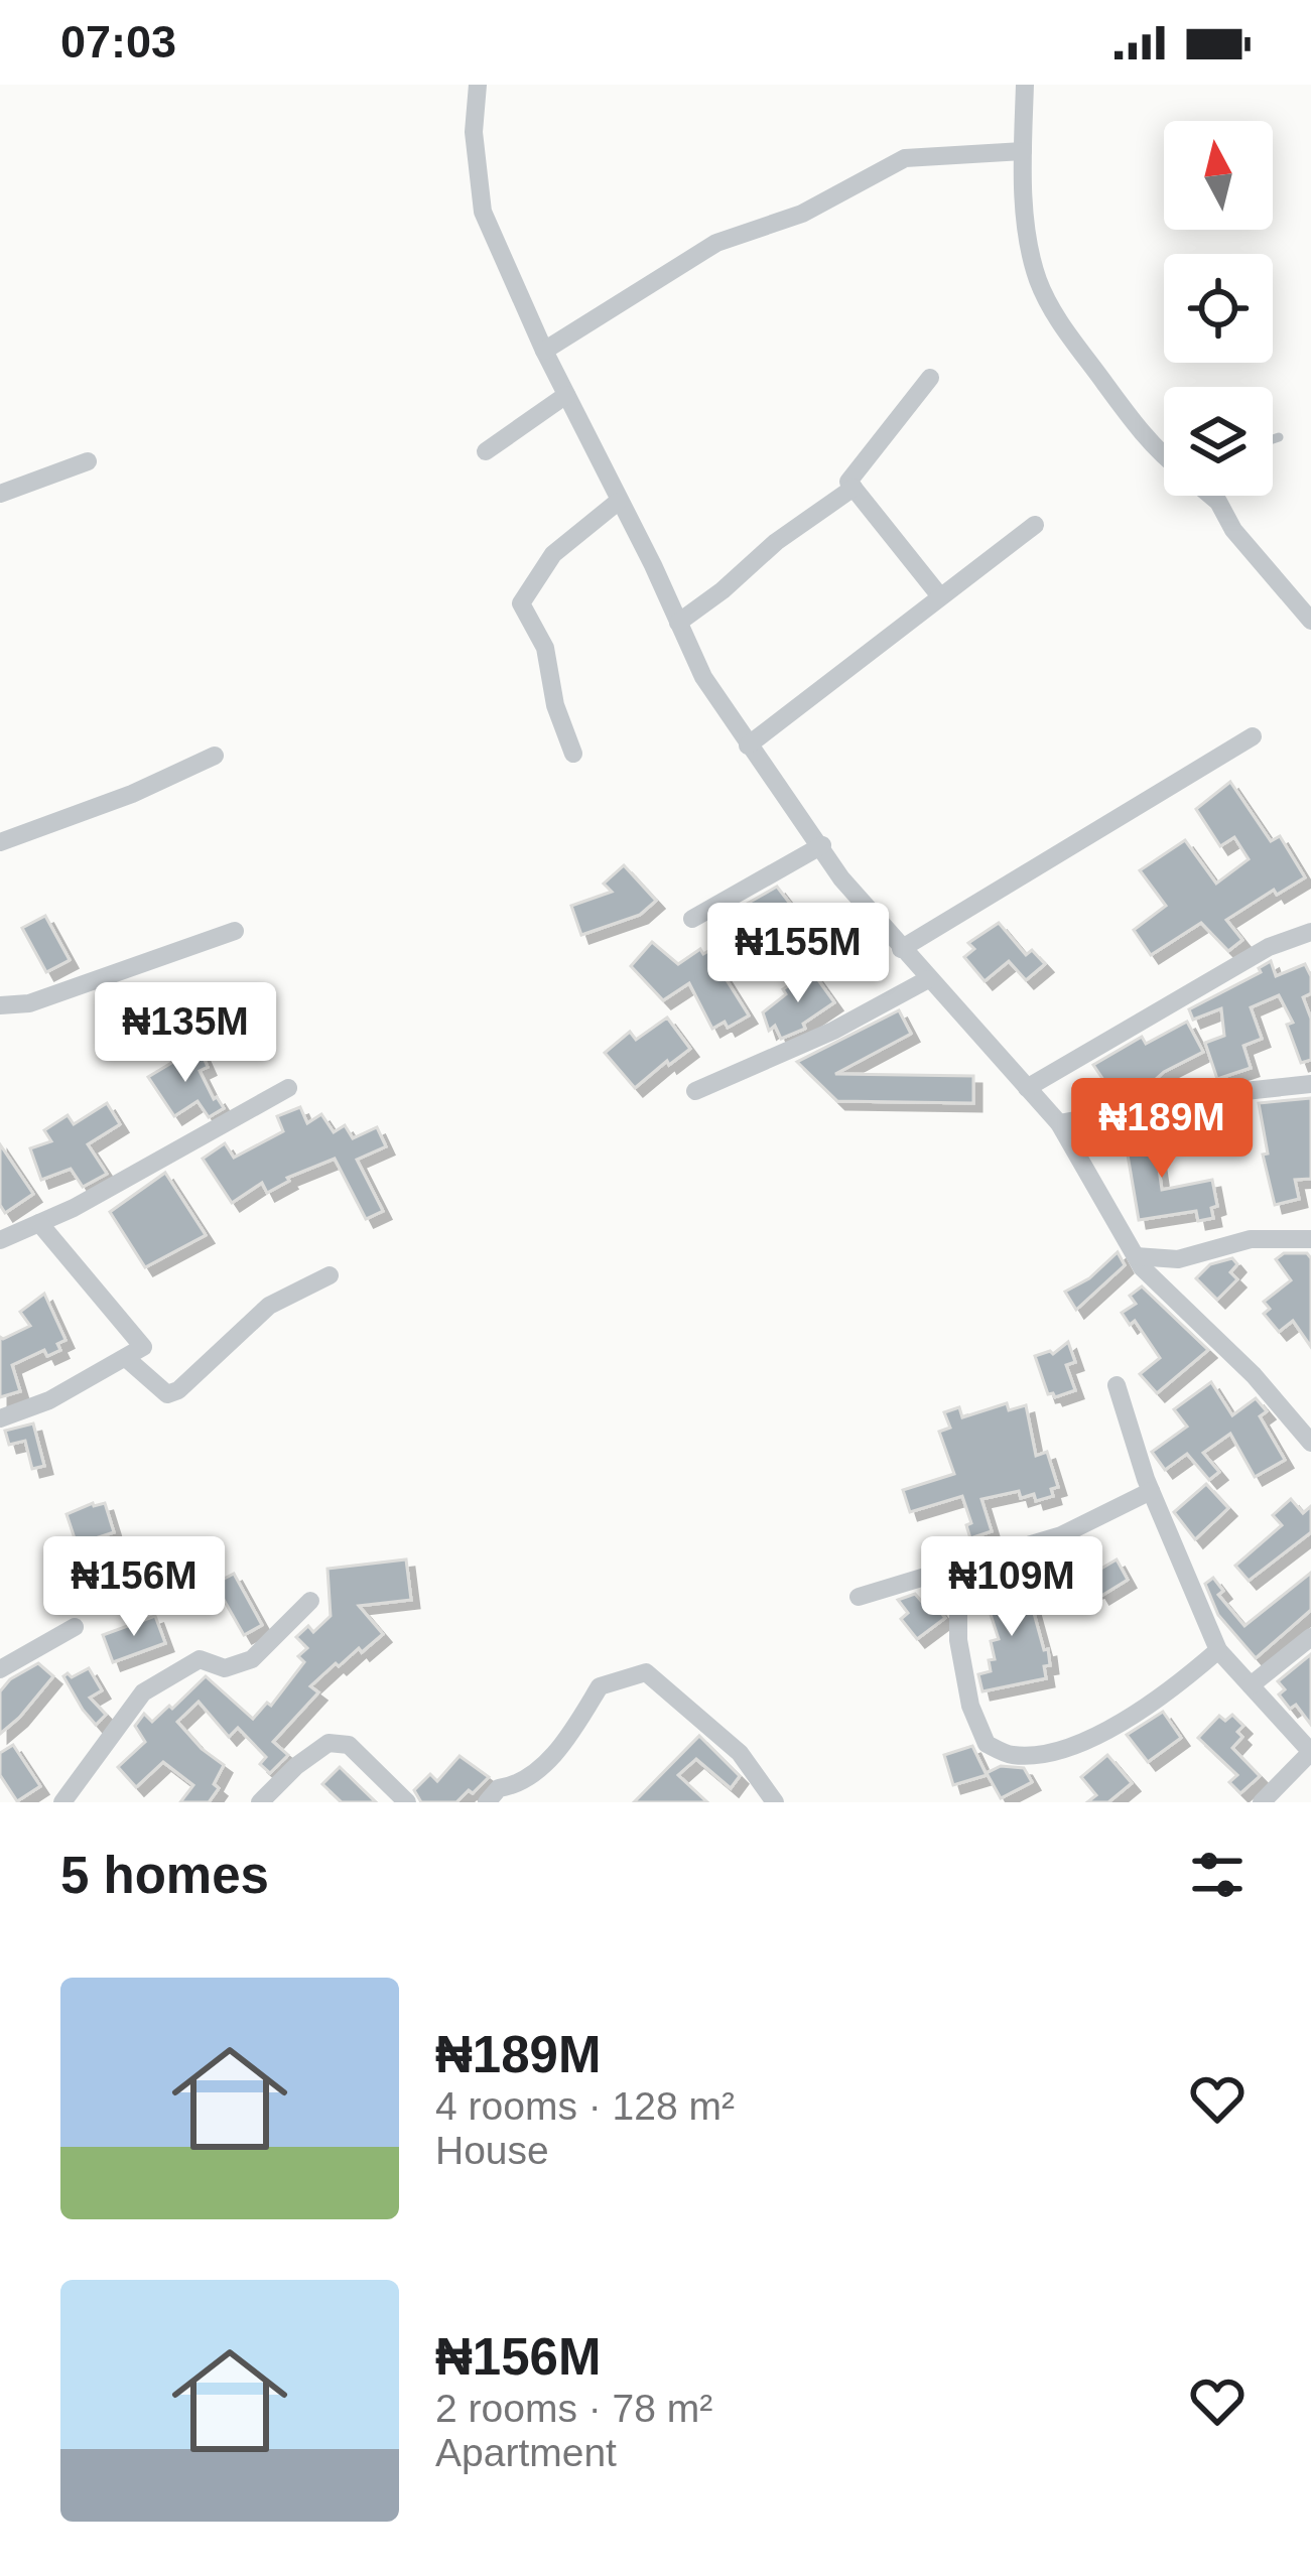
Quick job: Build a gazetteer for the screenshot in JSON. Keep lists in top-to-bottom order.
{
  "north": "top",
  "page": {
    "status": "07:03",
    "price": [
      "₦155M",
      "₦135M",
      "₦189M",
      "₦156M",
      "₦109M"
    ],
    "heading": "5 homes",
    "list": [
      {
        "name": "₦189M",
        "note": "4 rooms · 128 m² · House"
      },
      {
        "name": "₦156M",
        "note": "2 rooms · 78 m² · Apartment"
      }
    ]
  }
}
